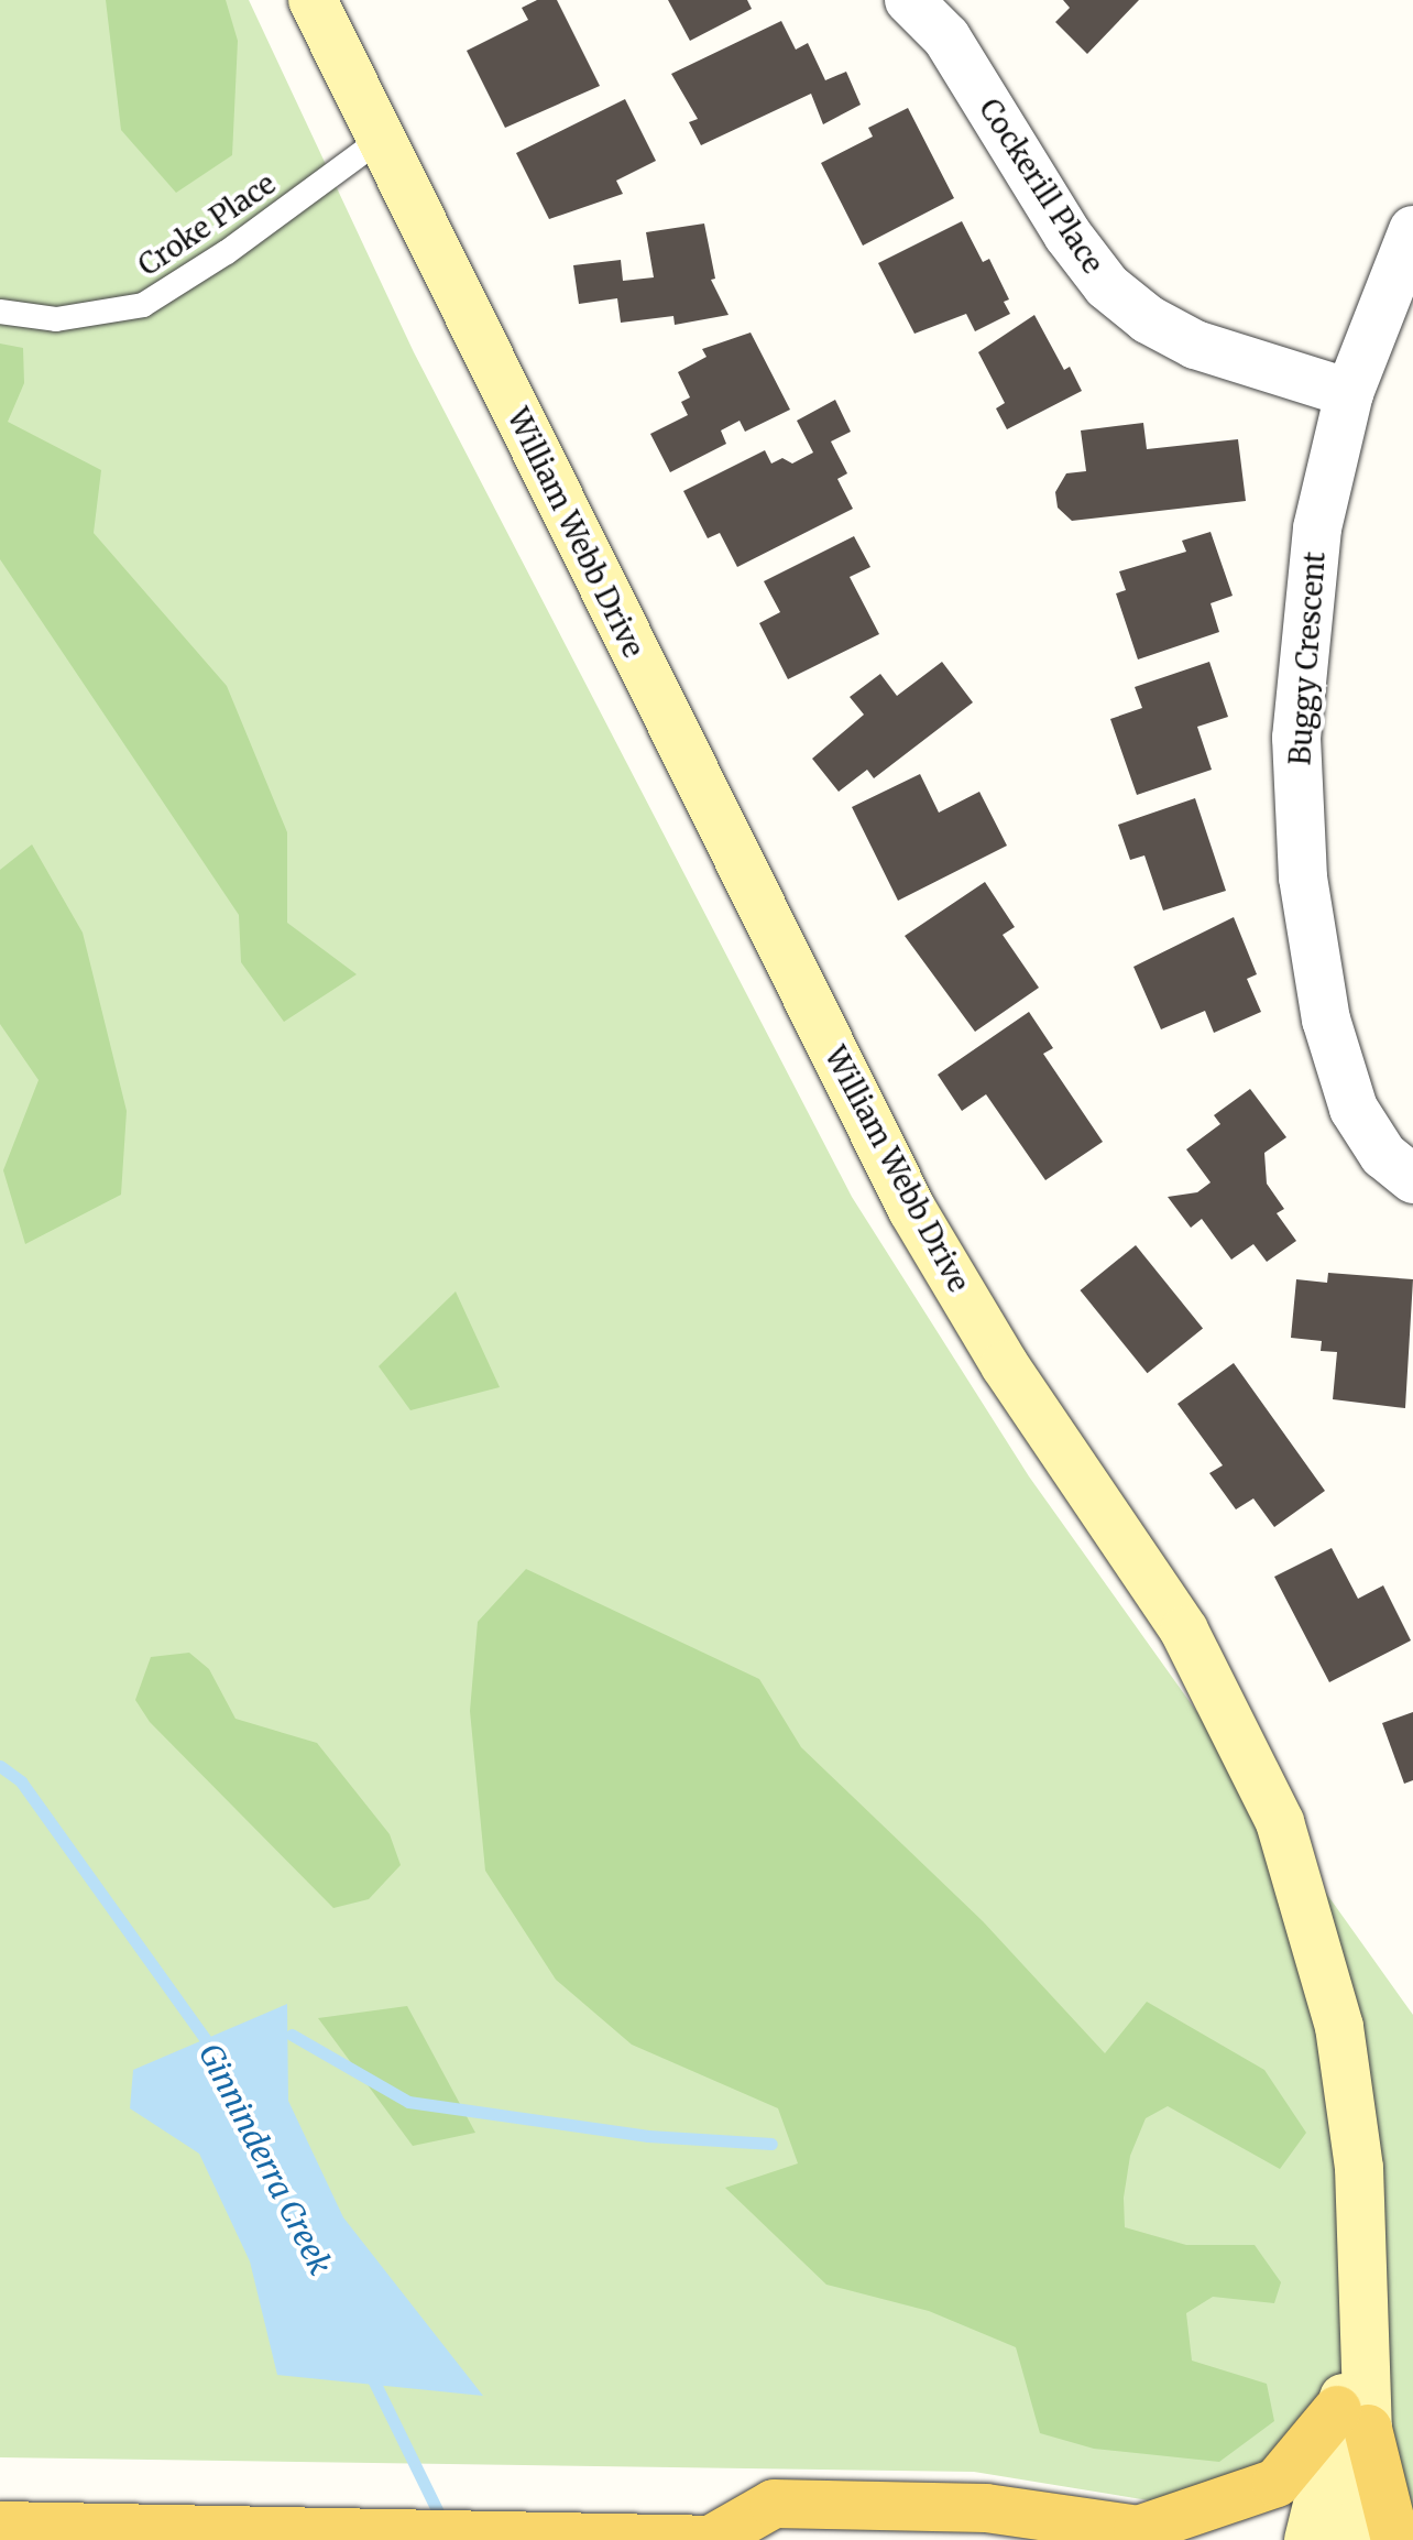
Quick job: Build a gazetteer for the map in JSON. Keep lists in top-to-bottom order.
{
  "streets": {
    "main road": ["William Webb Drive"],
    "street": ["Cockerill Place", "Buggy Crescent"],
    "lane": ["Croke Place"]
  },
  "crossings": [
    ["Cockerill Place", "Buggy Crescent"],
    ["Croke Place", "William Webb Drive"]
  ],
  "water": ["Ginninderra Creek"]
}
